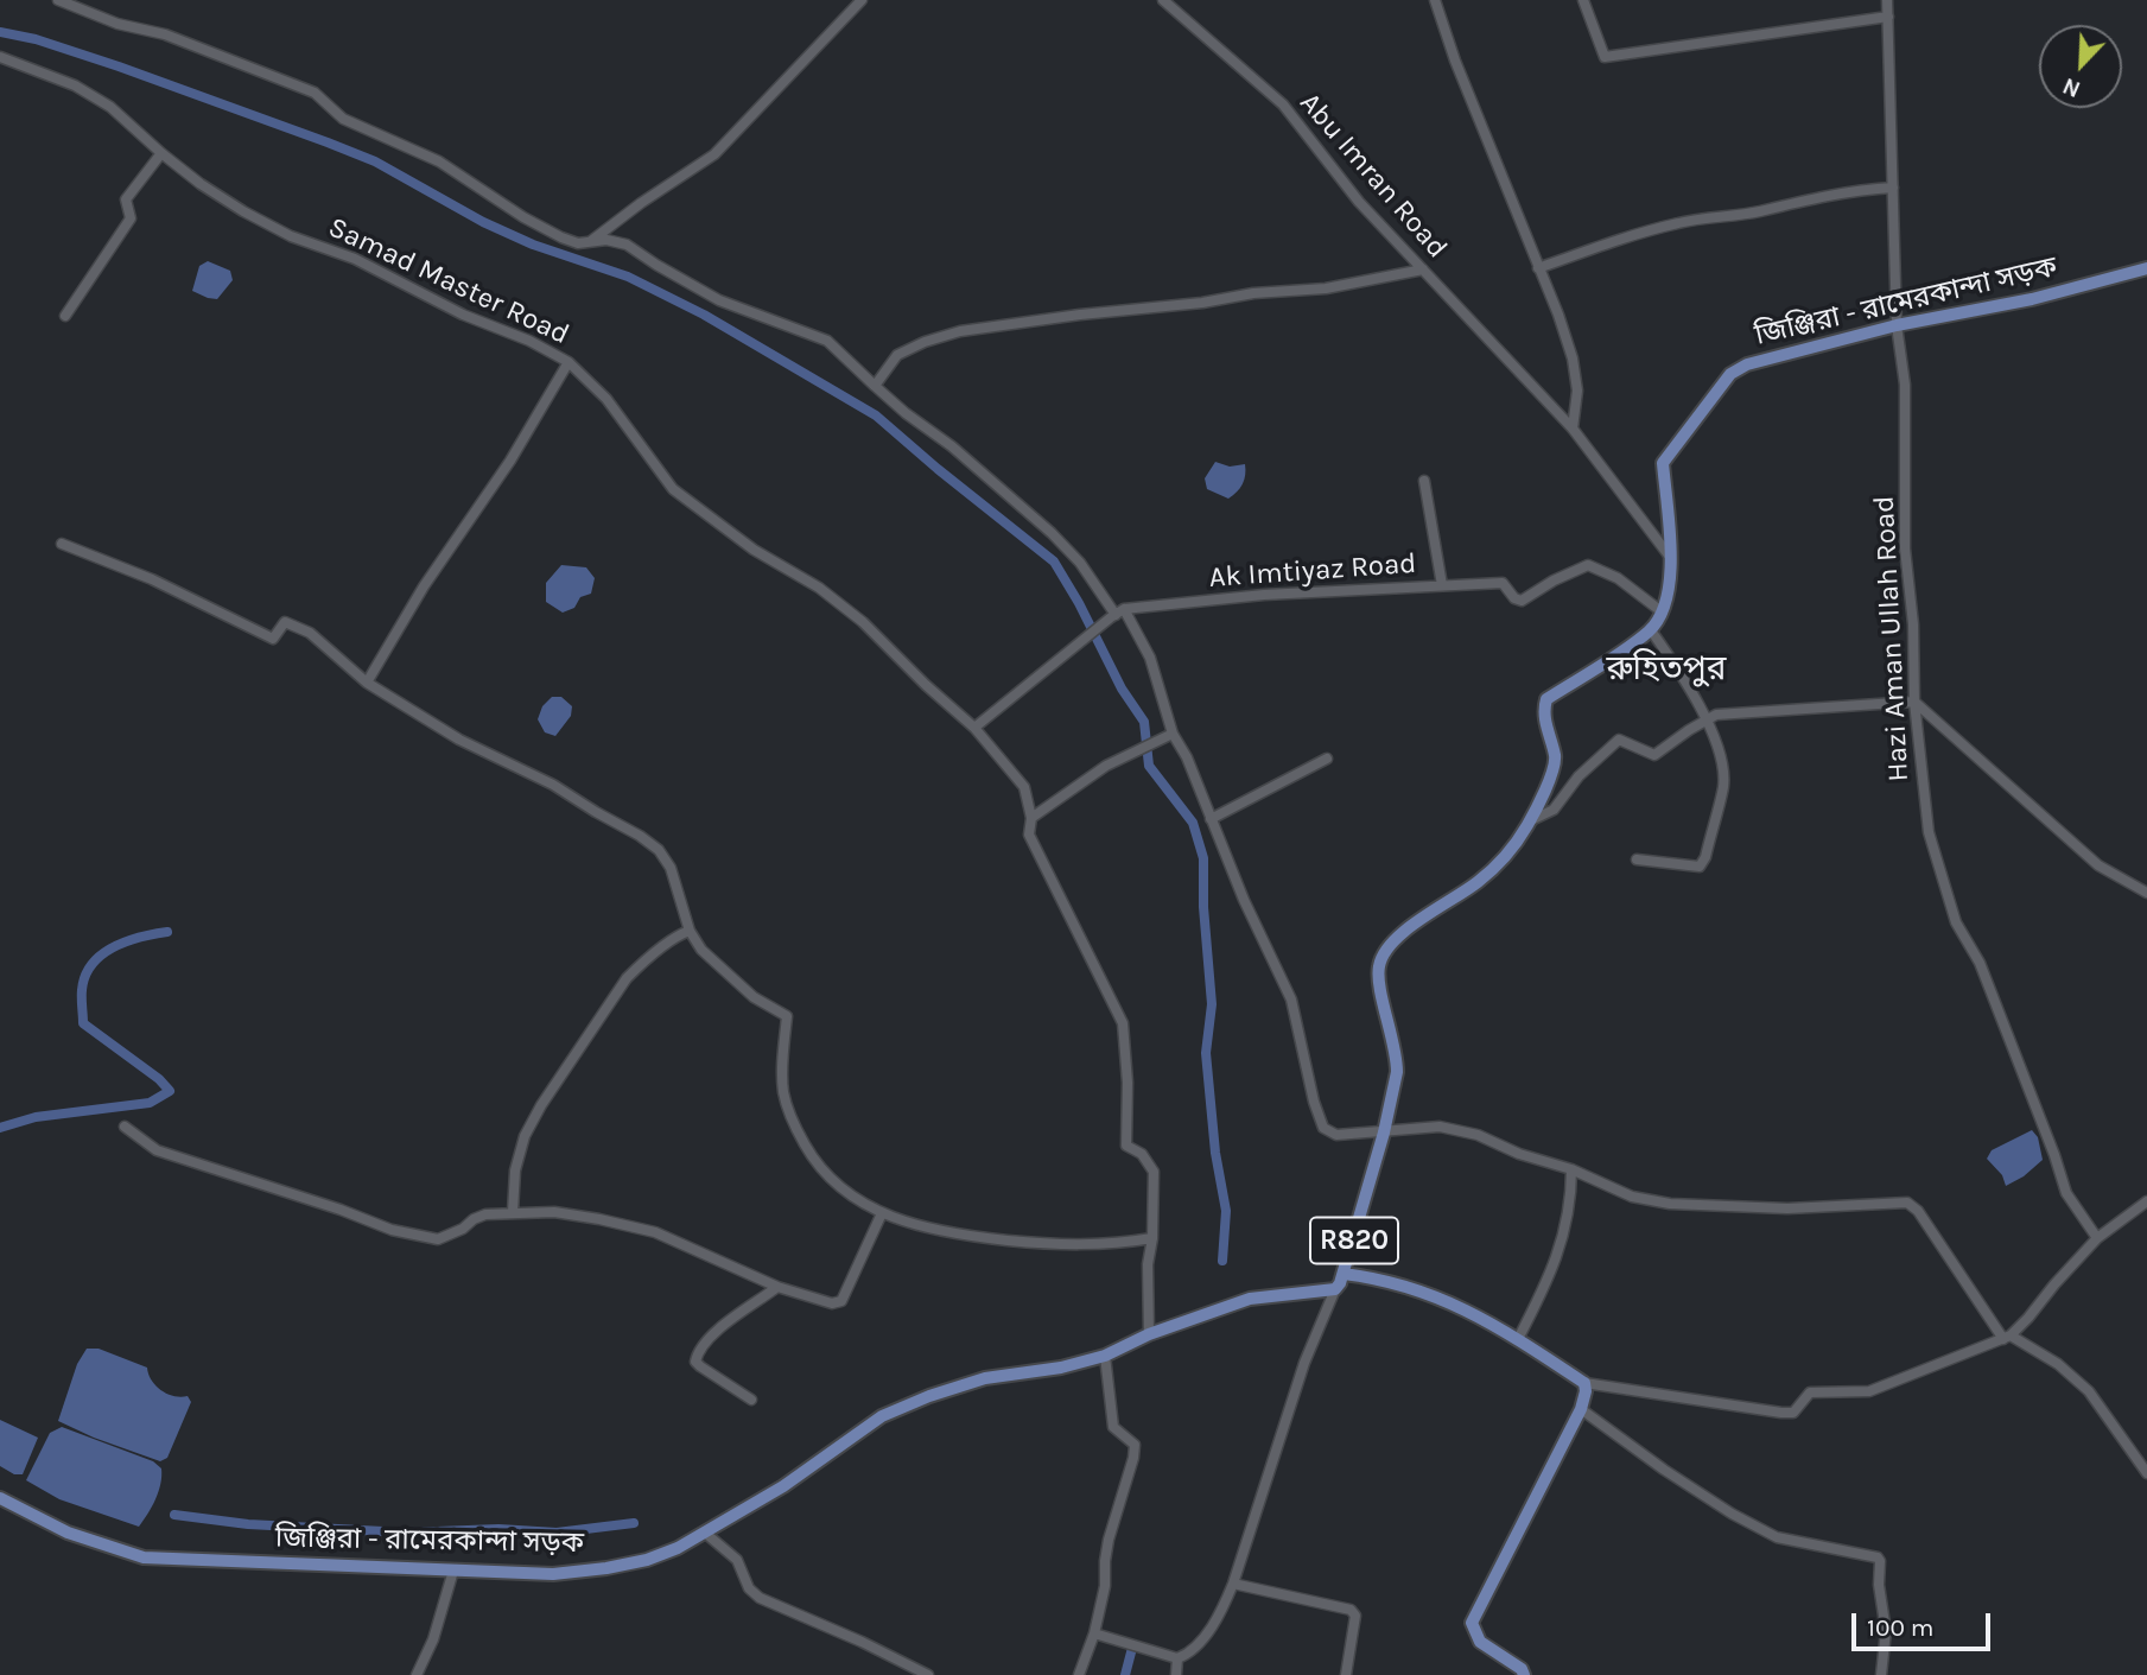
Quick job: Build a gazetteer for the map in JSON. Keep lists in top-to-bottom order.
{
  "streets": {
    "main road": ["জিঞ্জিরা - রামেরকান্দা সড়ক", "R820"],
    "street": [
      "Abu Imran Road",
      "Samad Master Road",
      "Ak Imtiyaz Road",
      "Hazi Aman Ullah Road"
    ]
  },
  "crossings": [
    ["Abu Imran Road", "জিঞ্জিরা - রামেরকান্দা সড়ক"],
    ["Samad Master Road", "জিঞ্জিরা - রামেরকান্দা সড়ক"],
    ["জিঞ্জিরা - রামেরকান্দা সড়ক", "Ak Imtiyaz Road"],
    ["জিঞ্জিরা - রামেরকান্দা সড়ক", "Hazi Aman Ullah Road"]
  ],
  "districts": ["রুহিতপুর"],
  "scale_bar": "100 m",
  "north": "bottom left"
}
